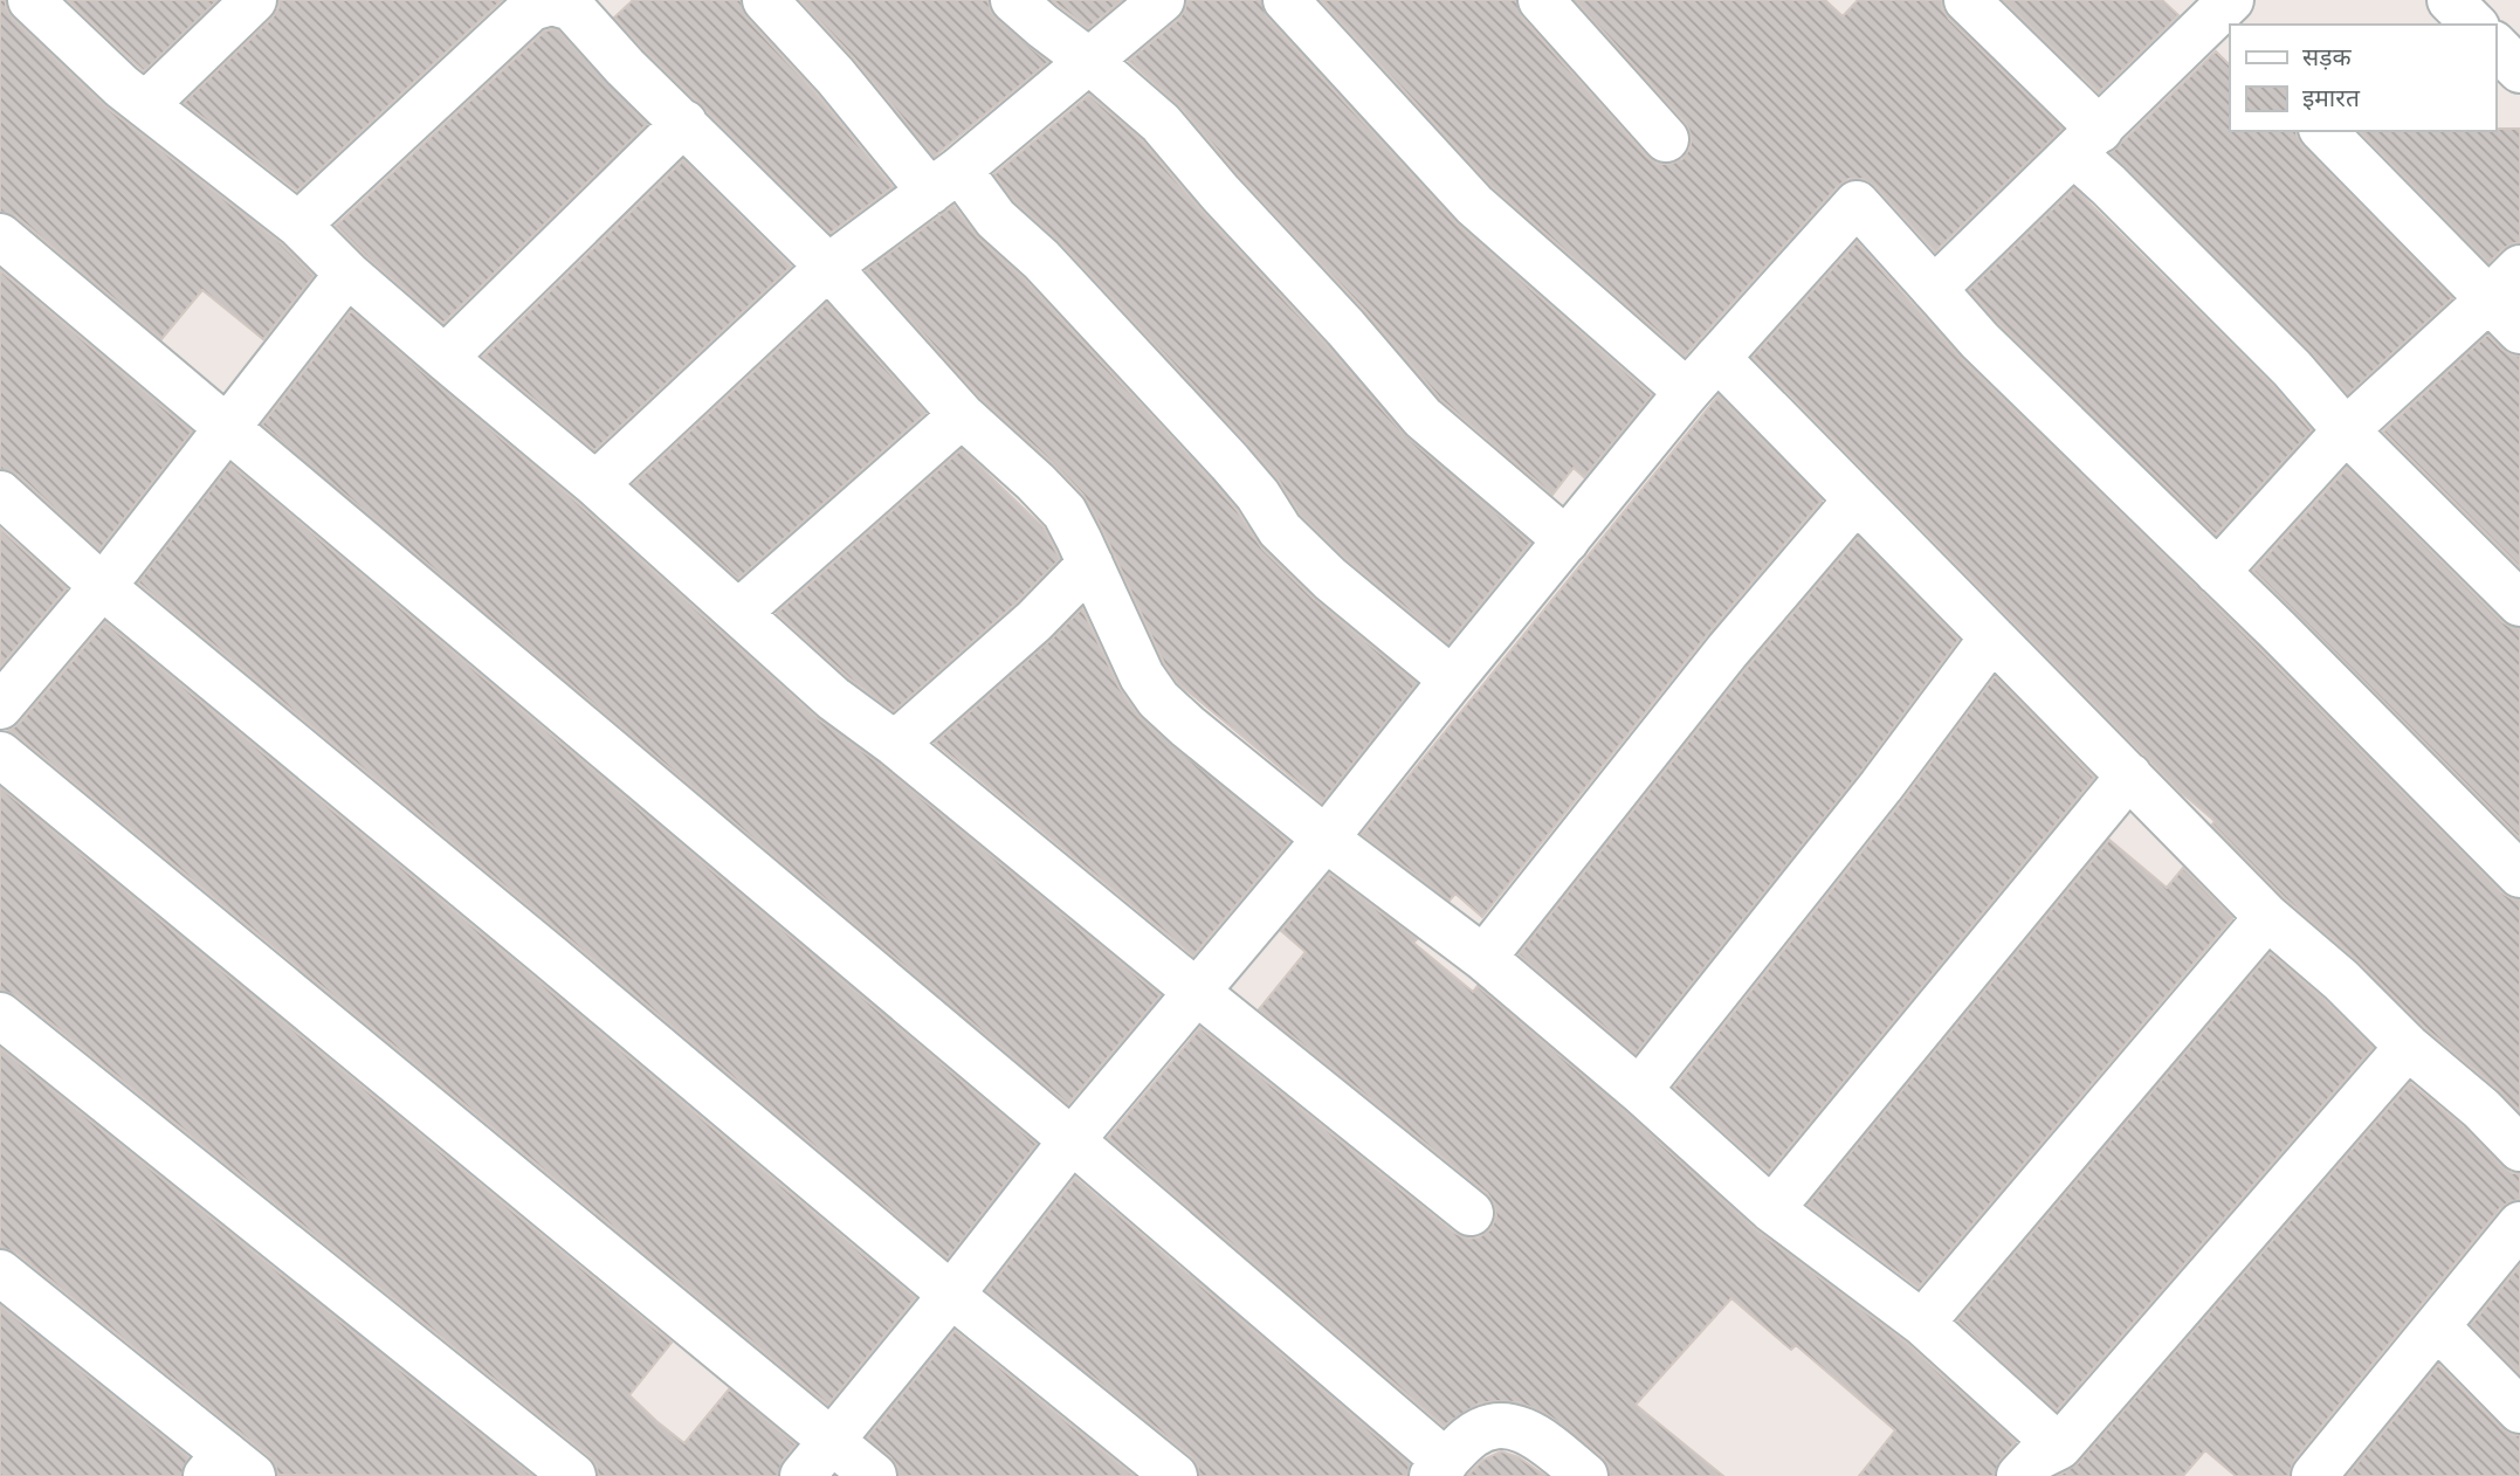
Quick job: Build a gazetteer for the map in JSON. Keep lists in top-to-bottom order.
{
  "legend": ["सड़क", "इमारत"]
}
